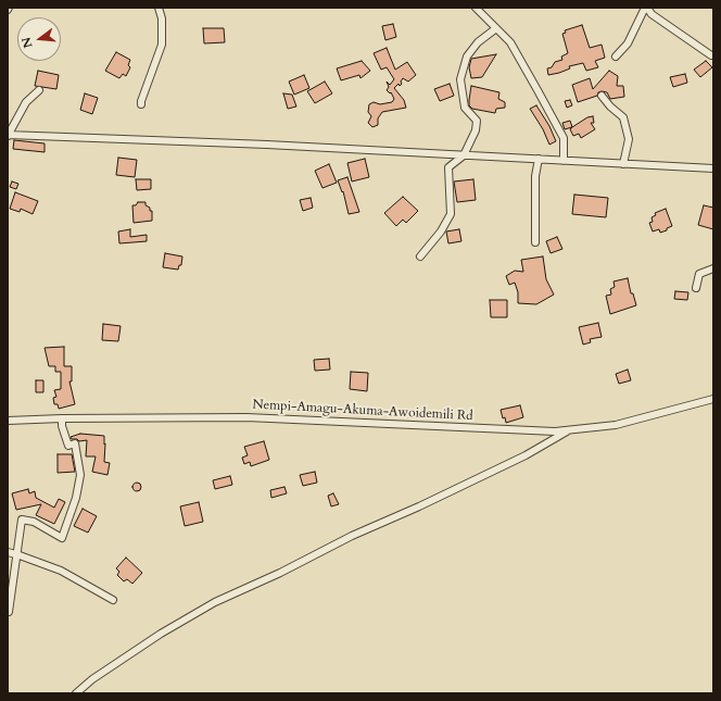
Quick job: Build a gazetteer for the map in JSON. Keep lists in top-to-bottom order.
{
  "streets": {
    "street": ["Nempi-Amagu-Akuma-Awoidemili Rd"]
  },
  "north": "left"
}
